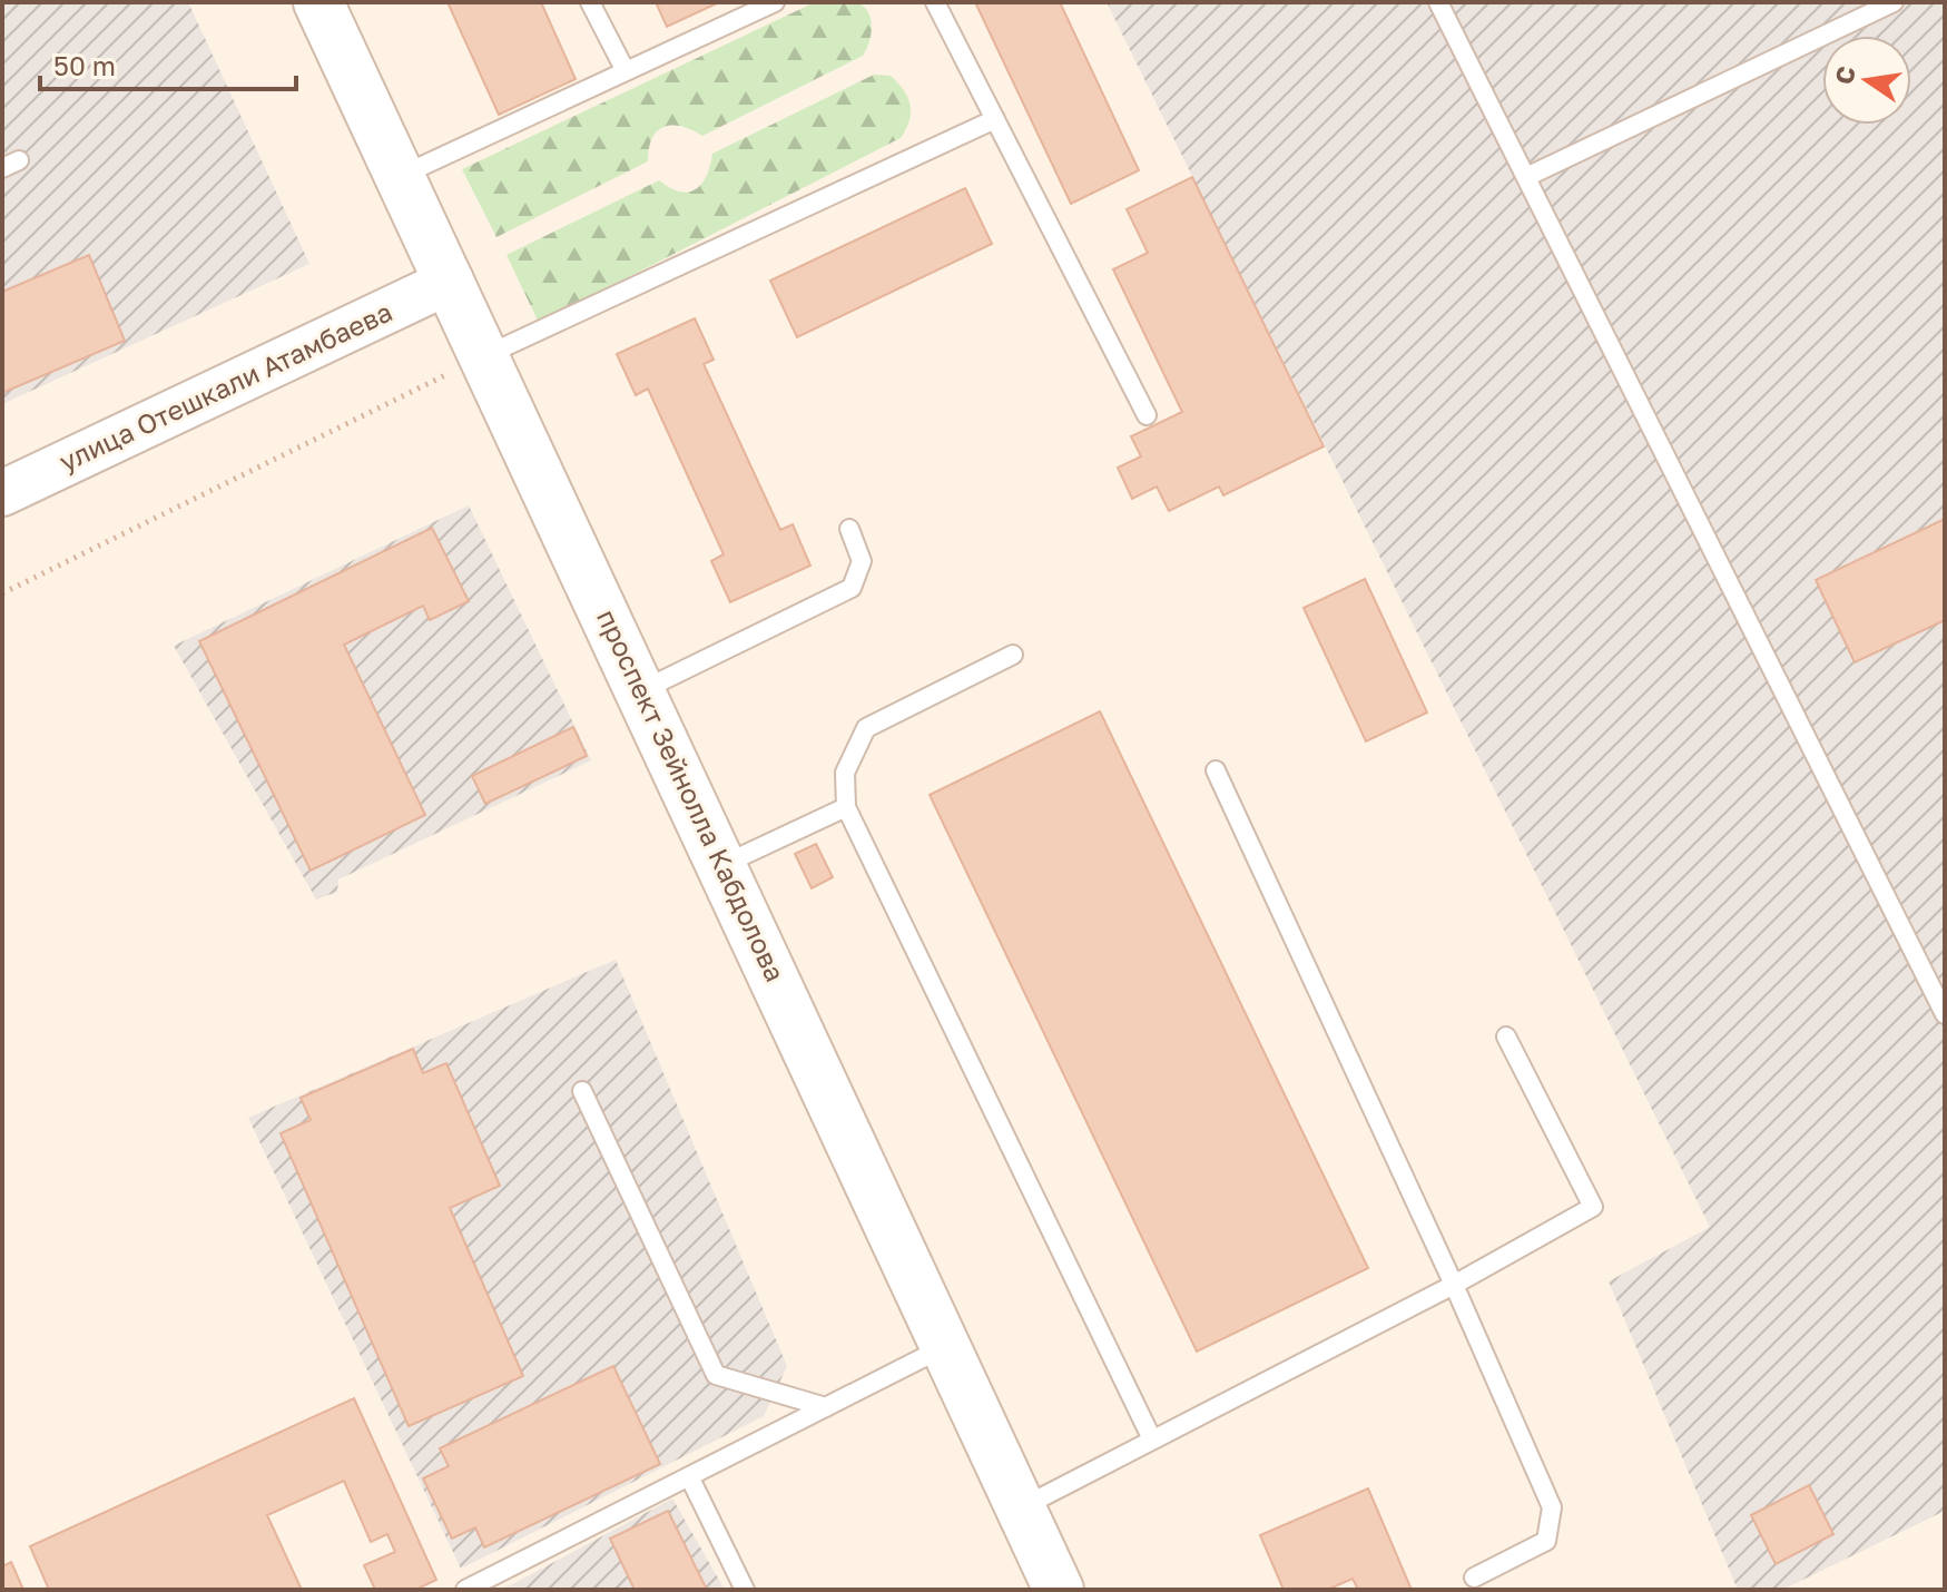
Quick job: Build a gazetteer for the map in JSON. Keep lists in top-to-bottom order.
{
  "streets": {
    "main road": ["проспект Зейнолла Кабдолова"],
    "street": ["улица Отешкали Атамбаева"]
  },
  "crossings": [
    ["улица Отешкали Атамбаева", "проспект Зейнолла Кабдолова"]
  ],
  "scale_bar": "50 m",
  "north": "left"
}
